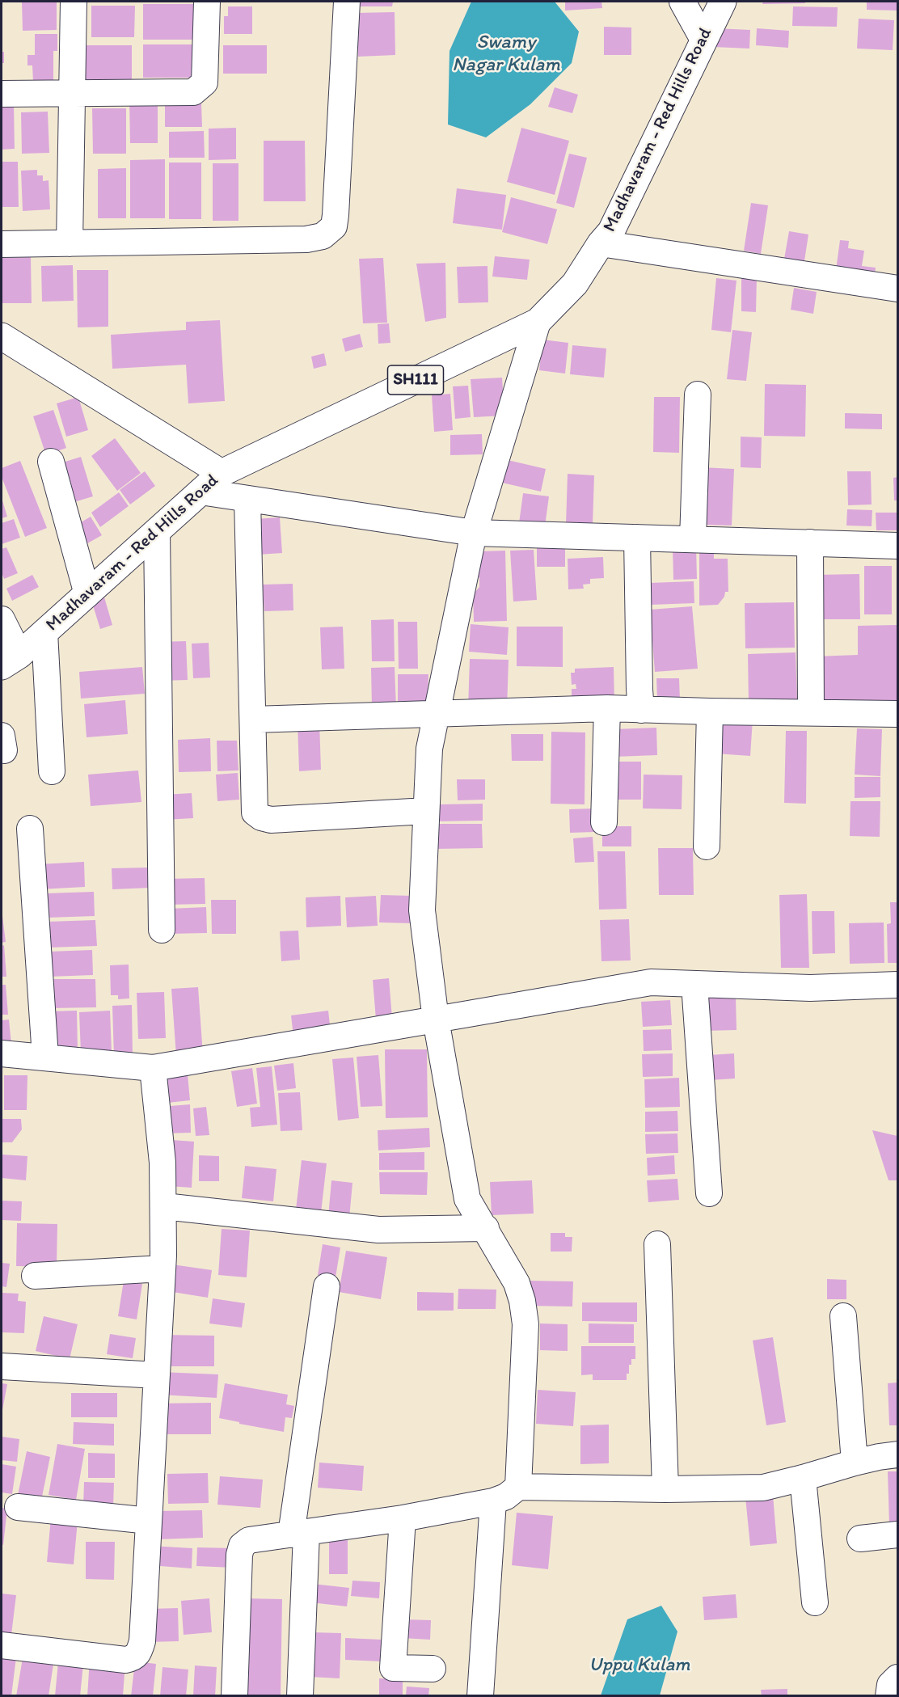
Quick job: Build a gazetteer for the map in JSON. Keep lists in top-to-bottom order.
{
  "streets": {
    "main road": ["Madhavaram - Red Hills Road", "SH111"]
  },
  "water": ["Swamy Nagar Kulam", "Uppu Kulam"]
}
